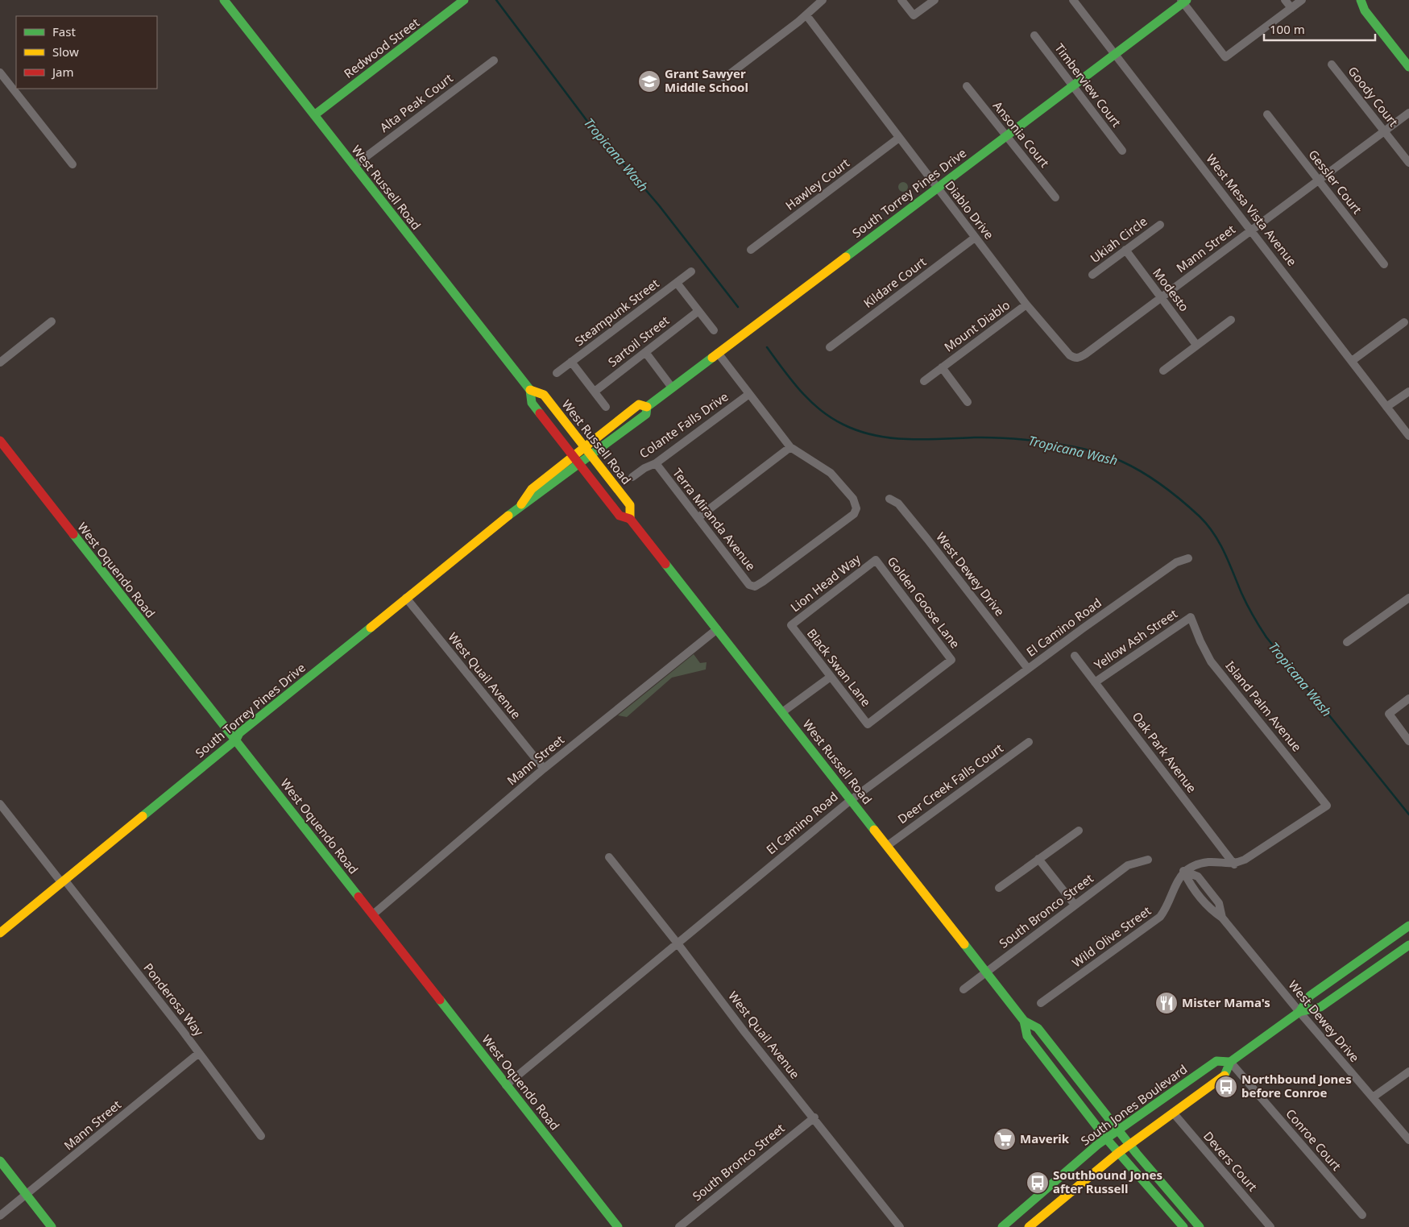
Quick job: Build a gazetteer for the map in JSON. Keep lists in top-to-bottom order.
{
  "streets": {
    "main road": [
      "Redwood Street",
      "West Russell Road",
      "South Torrey Pines Drive",
      "West Oquendo Road",
      "South Jones Boulevard"
    ],
    "street": [
      "Timberview Court",
      "Goody Court",
      "Alta Peak Court",
      "Ansonia Court",
      "Gessler Court",
      "Hawley Court",
      "Diablo Drive",
      "West Mesa Vista Avenue",
      "Ukiah Circle",
      "Mann Street",
      "Kildare Court",
      "Modesto",
      "Steampunk Street",
      "Mount Diablo",
      "Sartoil Street",
      "Colante Falls Drive",
      "Terra Miranda Avenue",
      "West Dewey Drive",
      "Lion Head Way",
      "Golden Goose Lane",
      "El Camino Road",
      "Yellow Ash Street",
      "Black Swan Lane",
      "West Quail Avenue",
      "Island Palm Avenue",
      "Oak Park Avenue",
      "Deer Creek Falls Court",
      "South Bronco Street",
      "Wild Olive Street",
      "Ponderosa Way",
      "Conroe Court",
      "Devers Court"
    ]
  },
  "crossings": [
    ["Redwood Street", "West Russell Road"],
    ["Timberview Court", "South Torrey Pines Drive"],
    ["Goody Court", "Mann Street"],
    ["Alta Peak Court", "West Russell Road"],
    ["Ansonia Court", "South Torrey Pines Drive"],
    ["Gessler Court", "Mann Street"],
    ["Hawley Court", "Diablo Drive"],
    ["West Russell Road", "South Torrey Pines Drive"],
    ["West Russell Road", "Mann Street"],
    ["West Russell Road", "El Camino Road"],
    ["West Russell Road", "Deer Creek Falls Court"],
    ["West Russell Road", "South Bronco Street"],
    ["West Russell Road", "South Jones Boulevard"],
    ["South Torrey Pines Drive", "Diablo Drive"],
    ["South Torrey Pines Drive", "West Mesa Vista Avenue"],
    ["South Torrey Pines Drive", "West Oquendo Road"],
    ["South Torrey Pines Drive", "West Quail Avenue"],
    ["South Torrey Pines Drive", "Ponderosa Way"],
    ["Diablo Drive", "Mann Street"],
    ["Diablo Drive", "Kildare Court"],
    ["Diablo Drive", "Mount Diablo"],
    ["West Mesa Vista Avenue", "Mann Street"],
    ["Ukiah Circle", "Modesto"],
    ["Mann Street", "Modesto"],
    ["Mann Street", "West Oquendo Road"],
    ["Mann Street", "West Quail Avenue"],
    ["Mann Street", "Ponderosa Way"],
    ["Colante Falls Drive", "Terra Miranda Avenue"],
    ["West Oquendo Road", "El Camino Road"],
    ["West Dewey Drive", "El Camino Road"],
    ["West Dewey Drive", "Wild Olive Street"],
    ["West Dewey Drive", "South Jones Boulevard"],
    ["Lion Head Way", "Golden Goose Lane"],
    ["Lion Head Way", "Black Swan Lane"],
    ["Golden Goose Lane", "Black Swan Lane"],
    ["El Camino Road", "West Quail Avenue"],
    ["Yellow Ash Street", "Island Palm Avenue"],
    ["Yellow Ash Street", "Oak Park Avenue"],
    ["West Quail Avenue", "South Bronco Street"],
    ["Island Palm Avenue", "Oak Park Avenue"],
    ["South Jones Boulevard", "Conroe Court"],
    ["South Jones Boulevard", "Devers Court"]
  ],
  "water": ["Tropicana Wash"],
  "places": {
    "school or university": ["Grant Sawyer Middle School"],
    "restaurant": ["Mister Mama's"],
    "bus stop": ["Northbound Jones before Conroe", "Southbound Jones after Russell"],
    "supermarket": ["Maverik"]
  },
  "legend": ["Fast", "Slow", "Jam"],
  "scale_bar": "100 m"
}
